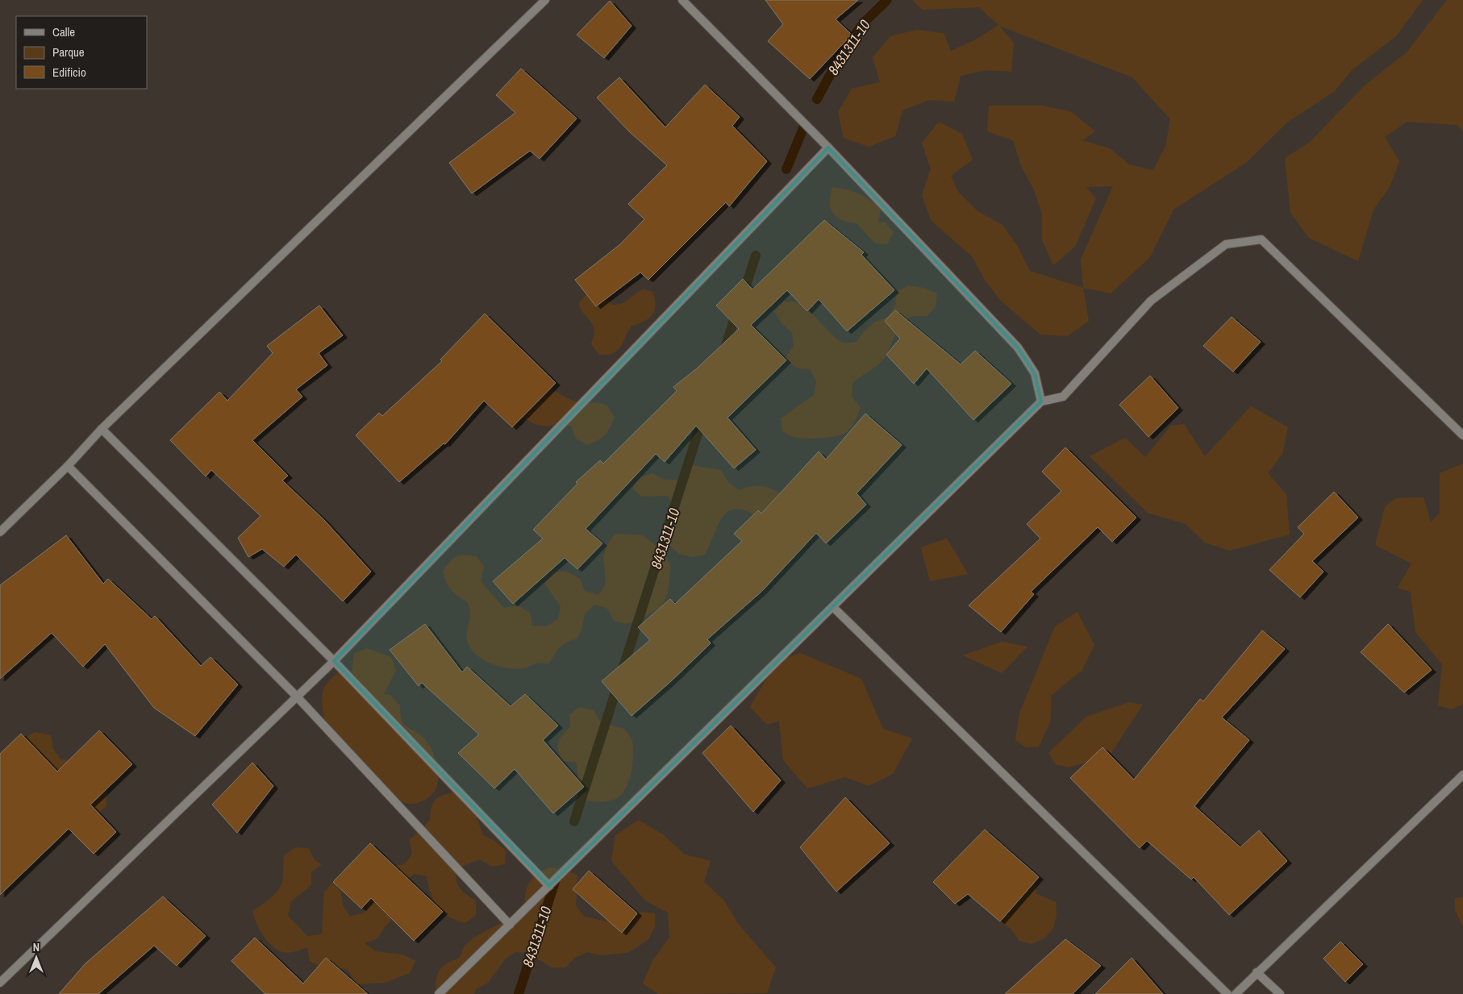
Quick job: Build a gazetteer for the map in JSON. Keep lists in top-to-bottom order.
{
  "water": ["8431311-10"],
  "legend": ["Calle", "Parque", "Edificio"],
  "north": "top"
}
